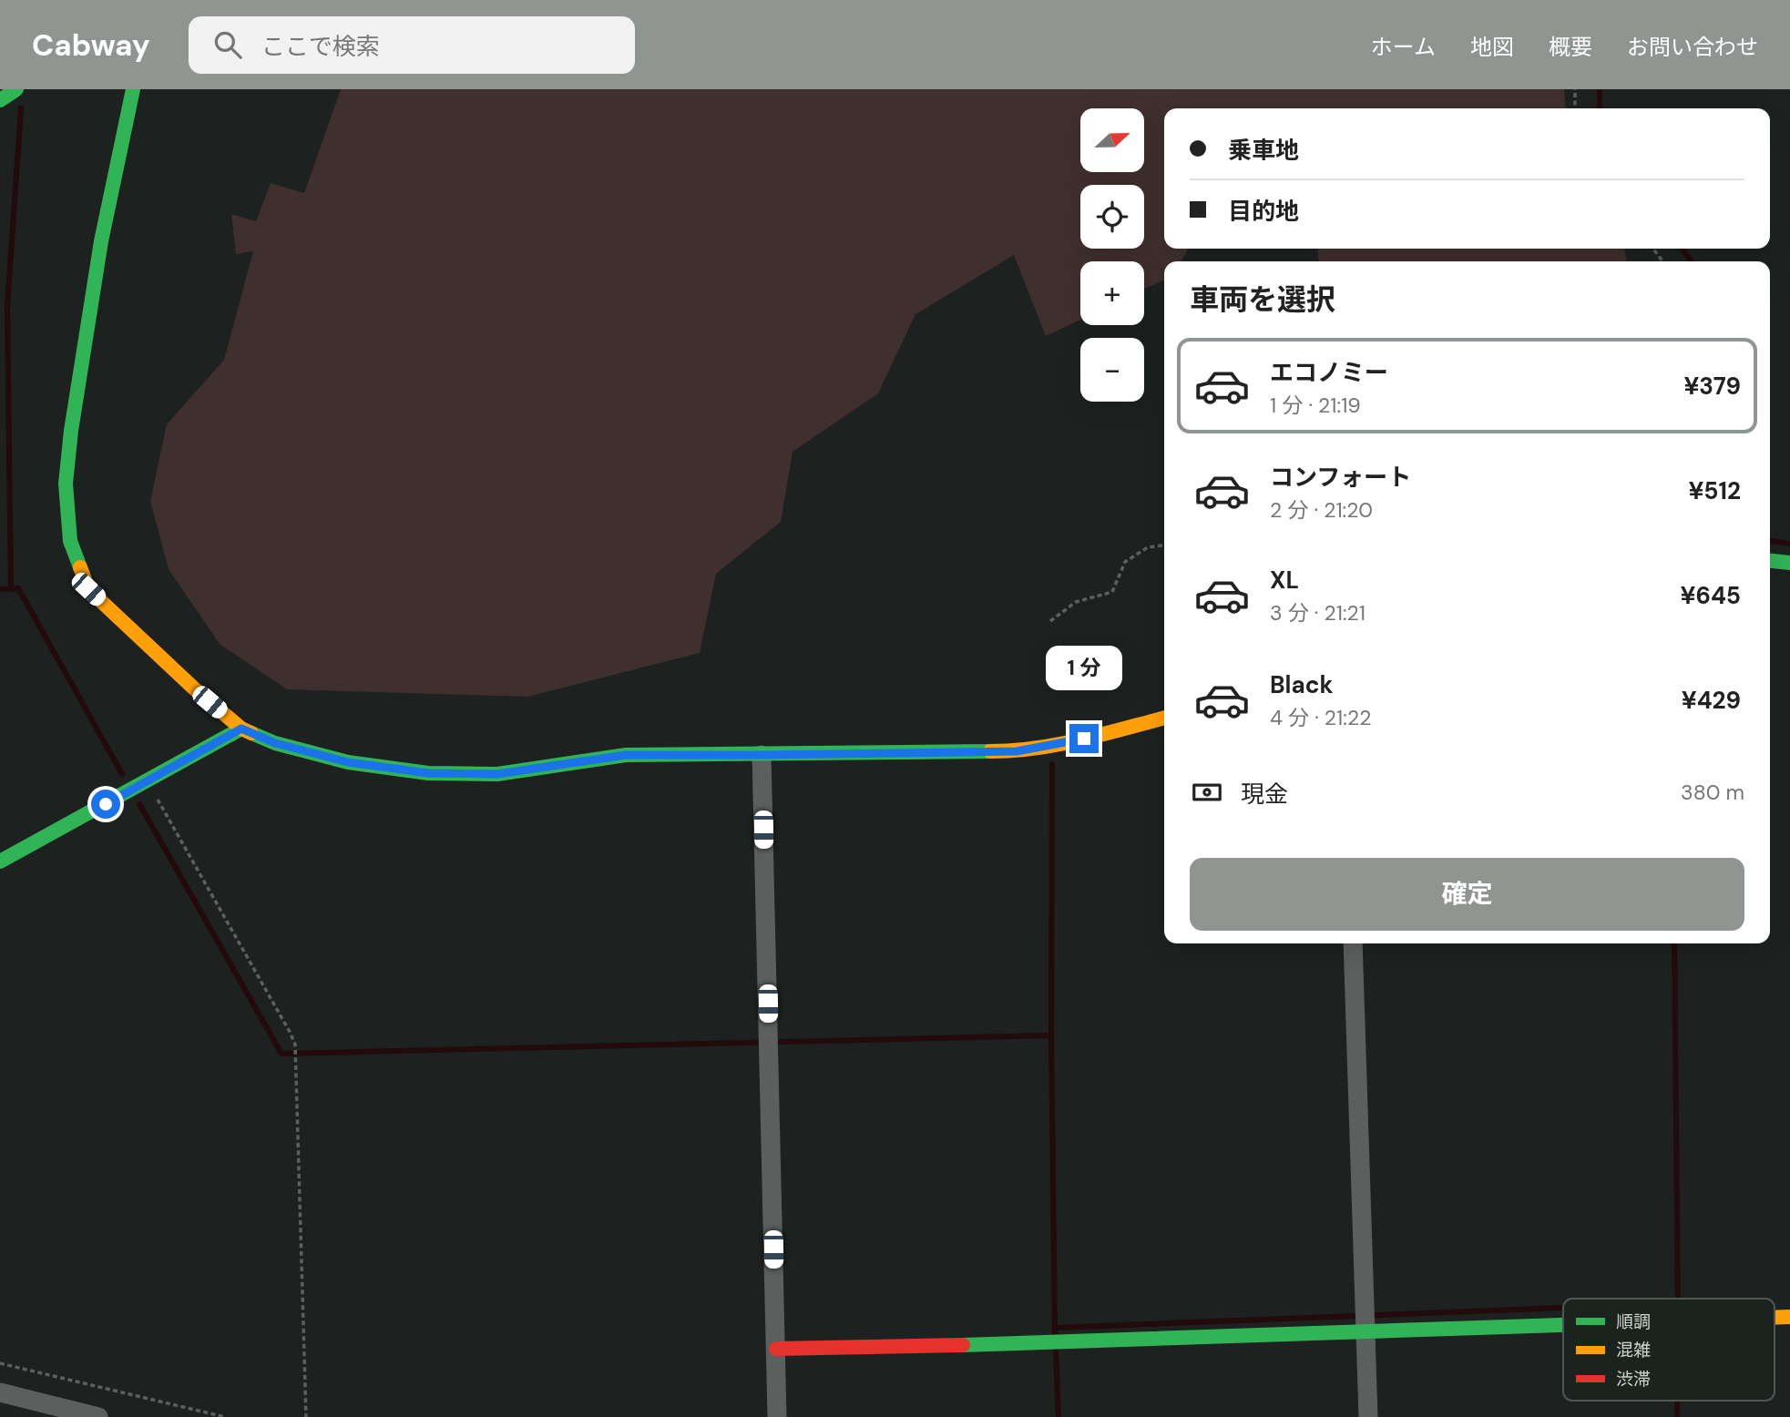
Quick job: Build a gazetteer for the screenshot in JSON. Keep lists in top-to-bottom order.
{
  "legend": ["順調", "混雑", "渋滞"],
  "north": "right",
  "page": {
    "header": "Cabway",
    "search": "ここで検索",
    "nav": [
      "ホーム",
      "地図",
      "概要",
      "お問い合わせ"
    ],
    "map_buttons": ["+", "−"],
    "banner": ["乗車地", "目的地"],
    "heading": "車両を選択",
    "list": [
      {
        "name": "エコノミー",
        "note": "1 分 · 21:19",
        "value": "¥379"
      },
      {
        "name": "コンフォート",
        "note": "2 分 · 21:20",
        "value": "¥512"
      },
      {
        "name": "XL",
        "note": "3 分 · 21:21",
        "value": "¥645"
      },
      {
        "name": "Black",
        "note": "4 分 · 21:22",
        "value": "¥429"
      }
    ],
    "bubble": "1 分",
    "pay": ["現金", "380 m"],
    "buttons": "確定"
  }
}
